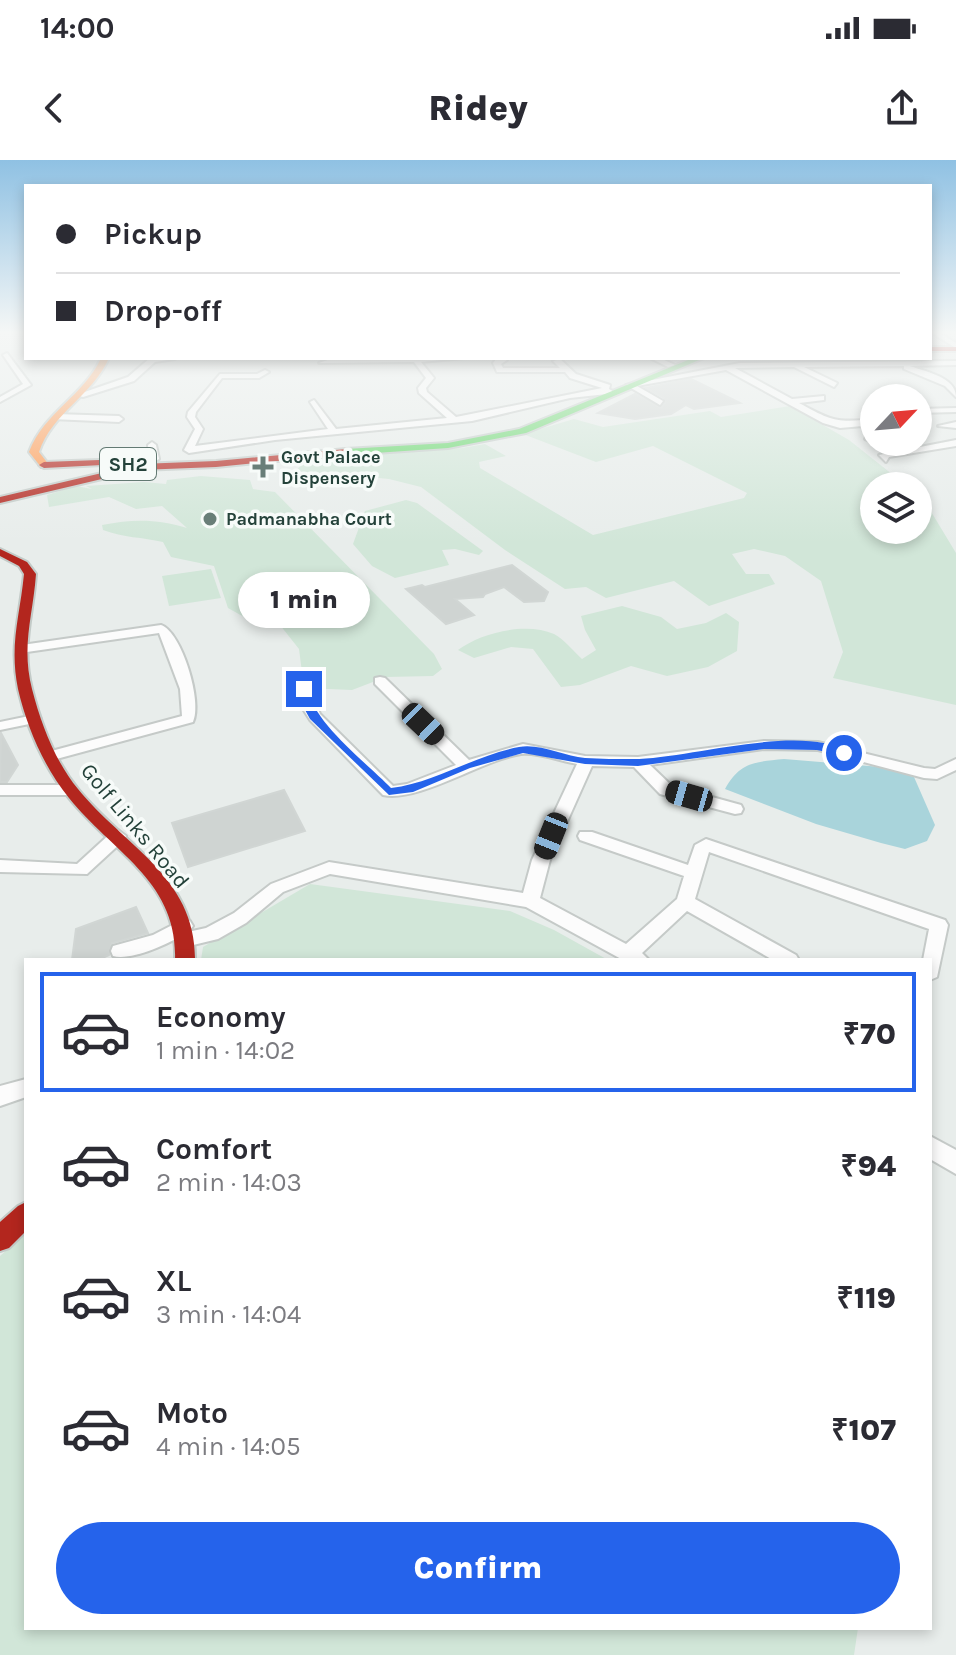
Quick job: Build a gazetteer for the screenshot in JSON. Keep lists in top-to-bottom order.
{
  "streets": {
    "main road": ["SH2", "Golf Links Road"]
  },
  "places": {
    "health": ["Govt Palace Dispensery"],
    "other": ["Padmanabha Court"]
  },
  "north": "top right",
  "page": {
    "status": "14:00",
    "header": "Ridey",
    "banner": ["Pickup", "Drop-off"],
    "bubble": "1 min",
    "list": [
      {
        "name": "Economy",
        "note": "1 min · 14:02",
        "value": "₹70"
      },
      {
        "name": "Comfort",
        "note": "2 min · 14:03",
        "value": "₹94"
      },
      {
        "name": "XL",
        "note": "3 min · 14:04",
        "value": "₹119"
      },
      {
        "name": "Moto",
        "note": "4 min · 14:05",
        "value": "₹107"
      }
    ],
    "buttons": "Confirm"
  }
}
